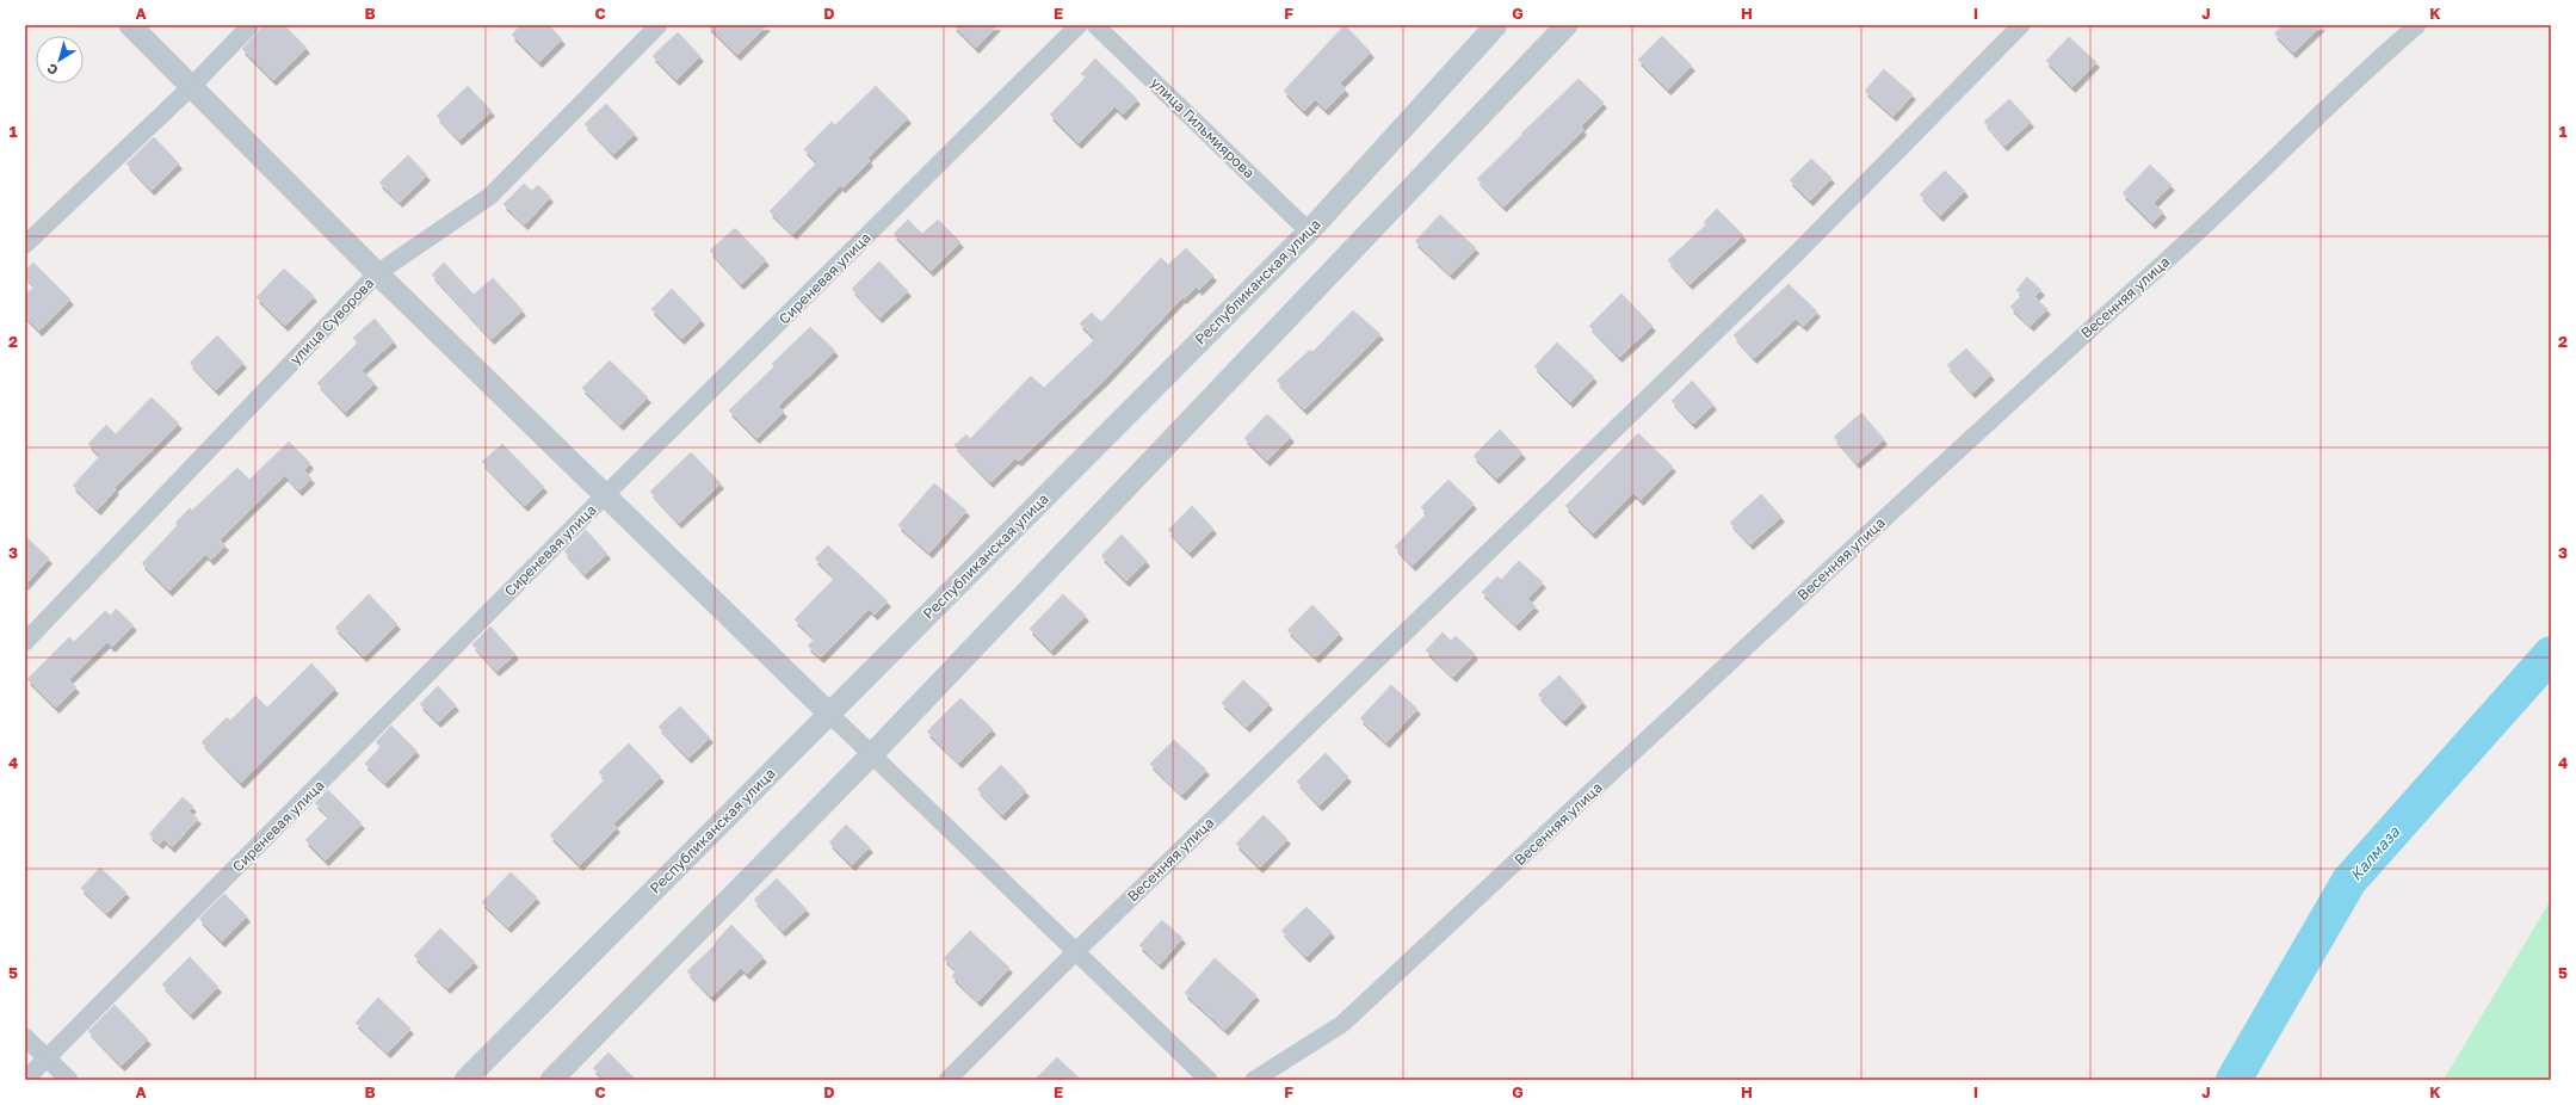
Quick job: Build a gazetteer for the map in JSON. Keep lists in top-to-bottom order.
{
  "streets": {
    "street": [
      "улица Гильмиярова",
      "Сиреневая улица",
      "Республиканская улица",
      "Весенняя улица",
      "улица Суворова"
    ]
  },
  "crossings": [
    ["улица Гильмиярова", "Республиканская улица"]
  ],
  "water": ["Калмаза"],
  "north": "bottom left",
  "grid": {
    "columns": [
      "A",
      "B",
      "C",
      "D",
      "E",
      "F",
      "G",
      "H",
      "I",
      "J",
      "K"
    ],
    "rows": [
      "1",
      "2",
      "3",
      "4",
      "5"
    ]
  }
}
